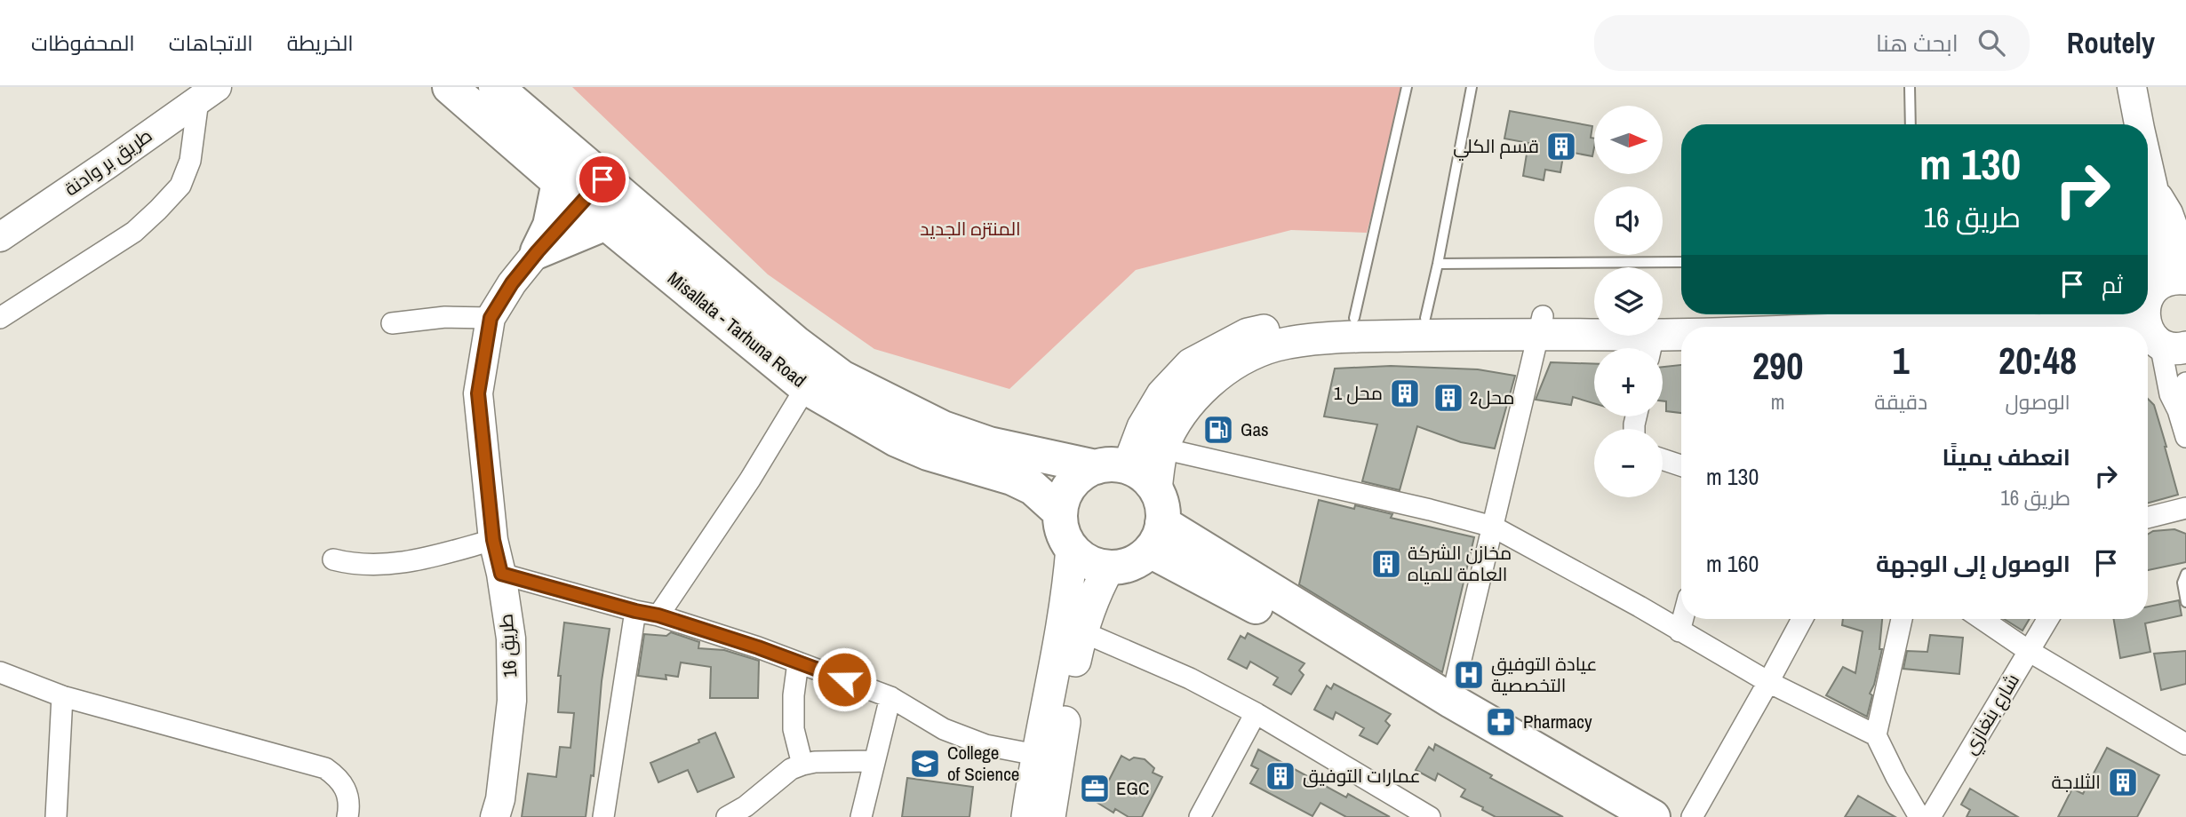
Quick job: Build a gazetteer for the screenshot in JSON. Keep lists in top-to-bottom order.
{
  "streets": {
    "highway": ["Misallata - Tarhuna Road"],
    "street": ["طريق بر وادنة", "طريق 16", "شارع بنغازي"]
  },
  "parks": ["المنتزه الجديد"],
  "places": {
    "building": [
      "قسم الكلي",
      "محل 1",
      "محل2",
      "مخازن الشركة العامة للمياه",
      "عمارات التوفيق",
      "الثلاجة"
    ],
    "fuel station": ["Gas"],
    "hospital": ["عيادة التوفيق التخصصية"],
    "pharmacy": ["Pharmacy"],
    "school or university": ["College of Science"],
    "office": ["EGC"]
  },
  "north": "right",
  "page": {
    "header": "Routely",
    "search": "ابحث هنا",
    "nav": ["الخريطة", "الاتجاهات", "المحفوظات"],
    "map_buttons": ["+", "−"],
    "turn": ["130 m", "طريق 16"],
    "then": "ثم",
    "eta": [
      "20:48",
      "الوصول",
      "1",
      "دقيقة",
      "290",
      "m"
    ],
    "list": [
      {
        "name": "انعطف يمينًا",
        "note": "طريق 16",
        "value": "130 m"
      },
      {
        "name": "الوصول إلى الوجهة",
        "value": "160 m"
      }
    ]
  }
}
